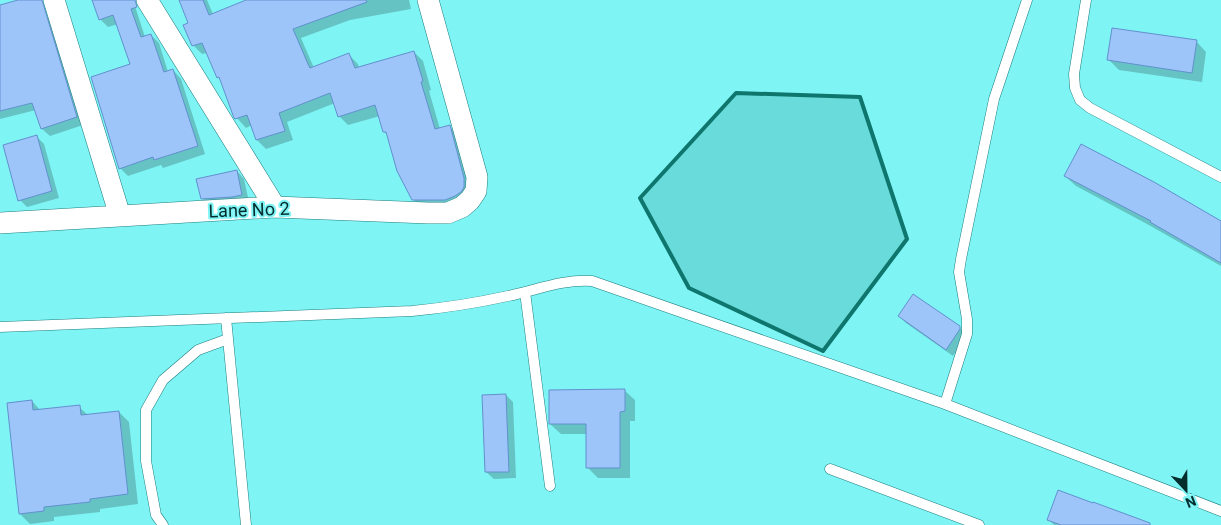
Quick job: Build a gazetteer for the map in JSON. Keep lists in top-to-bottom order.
{
  "streets": {
    "street": ["Lane No 2"]
  },
  "north": "bottom"
}
